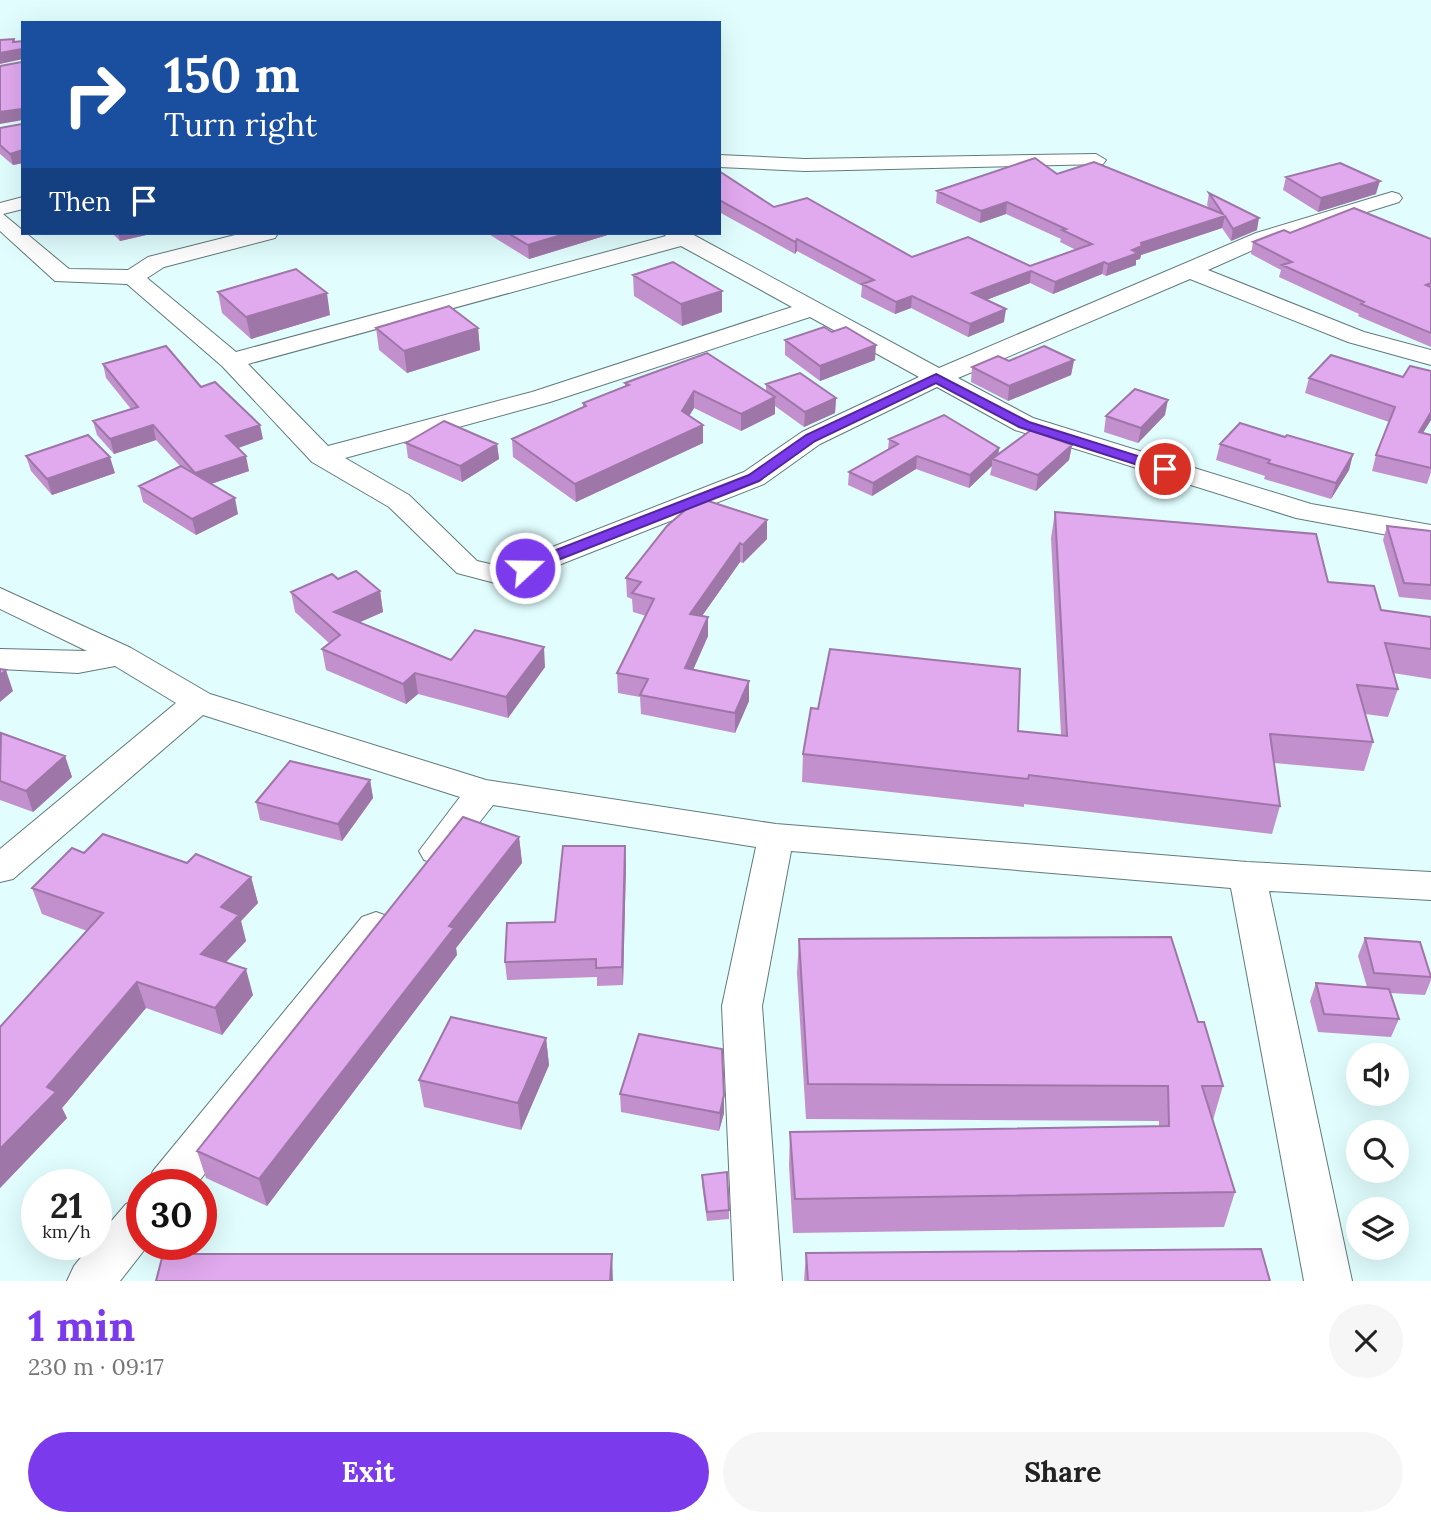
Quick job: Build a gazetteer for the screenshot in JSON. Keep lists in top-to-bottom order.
{
  "page": {
    "turn": ["150 m", "Turn right"],
    "then": "Then",
    "speed": "21 km/h",
    "limit": "30",
    "heading": ["1 min", "230 m · 09:17"],
    "buttons": ["Exit", "Share"]
  }
}
